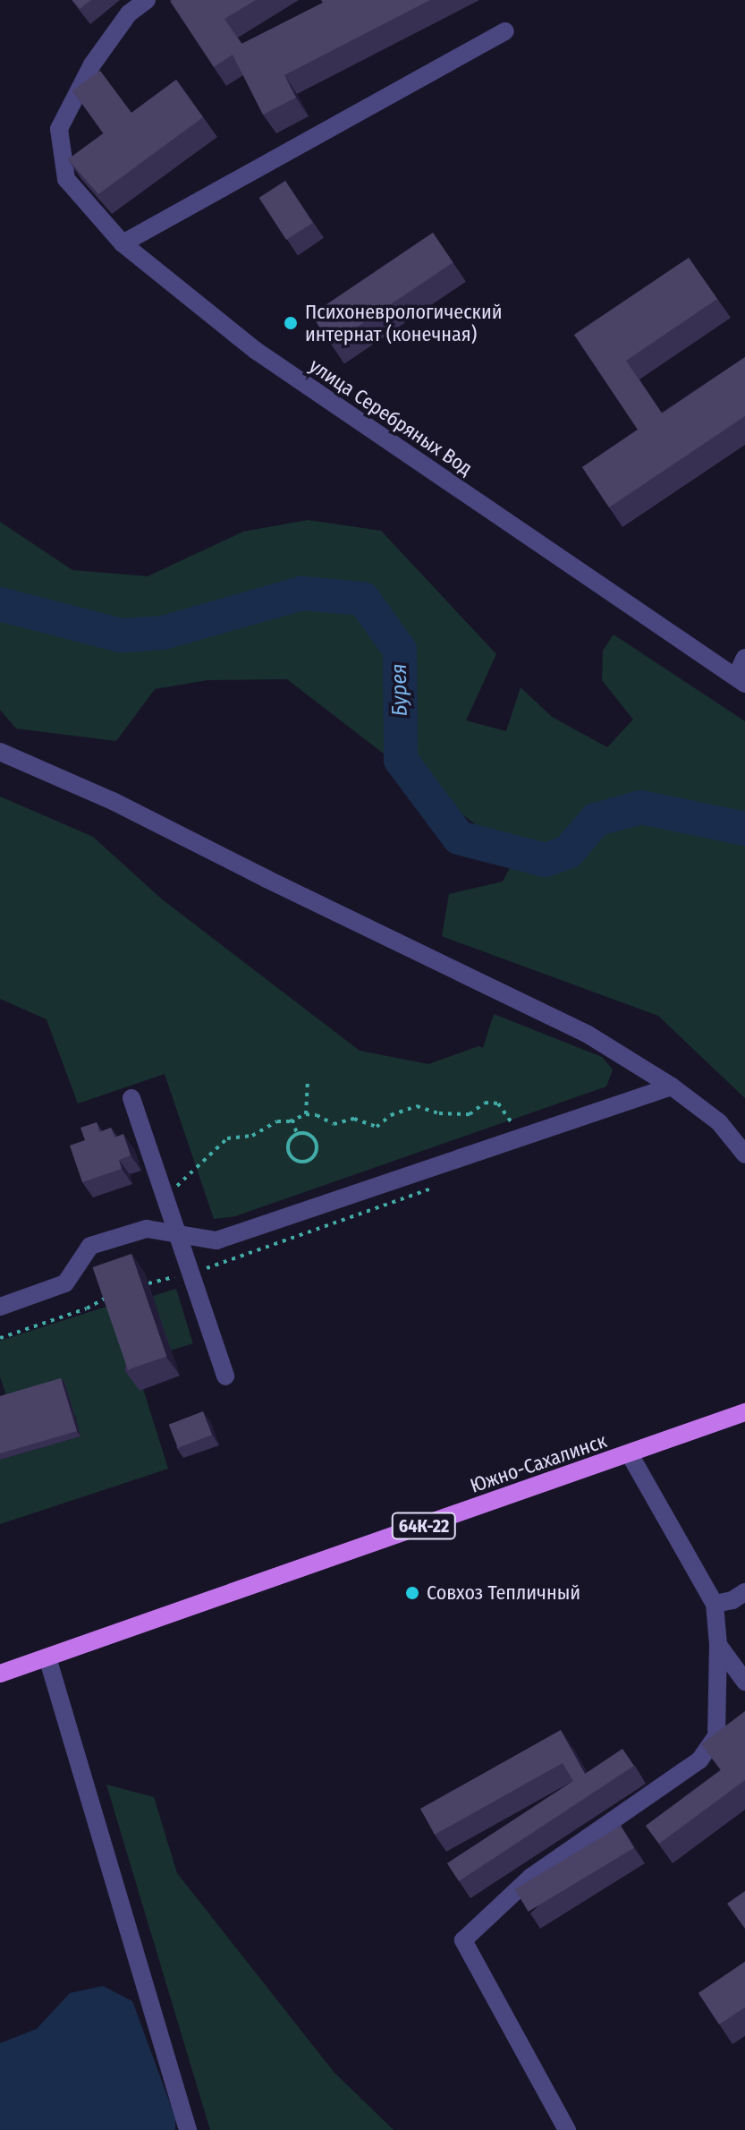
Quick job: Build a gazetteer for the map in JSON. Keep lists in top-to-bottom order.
{
  "streets": {
    "main road": ["Южно-Сахалинск", "64К-22"],
    "street": ["улица Серебряных Вод"]
  },
  "crossings": [
    ["Южно-Сахалинск", "64К-22"]
  ],
  "water": ["Бурея"],
  "places": ["Психоневрологический интернат (конечная)", "Совхоз Тепличный"]
}
